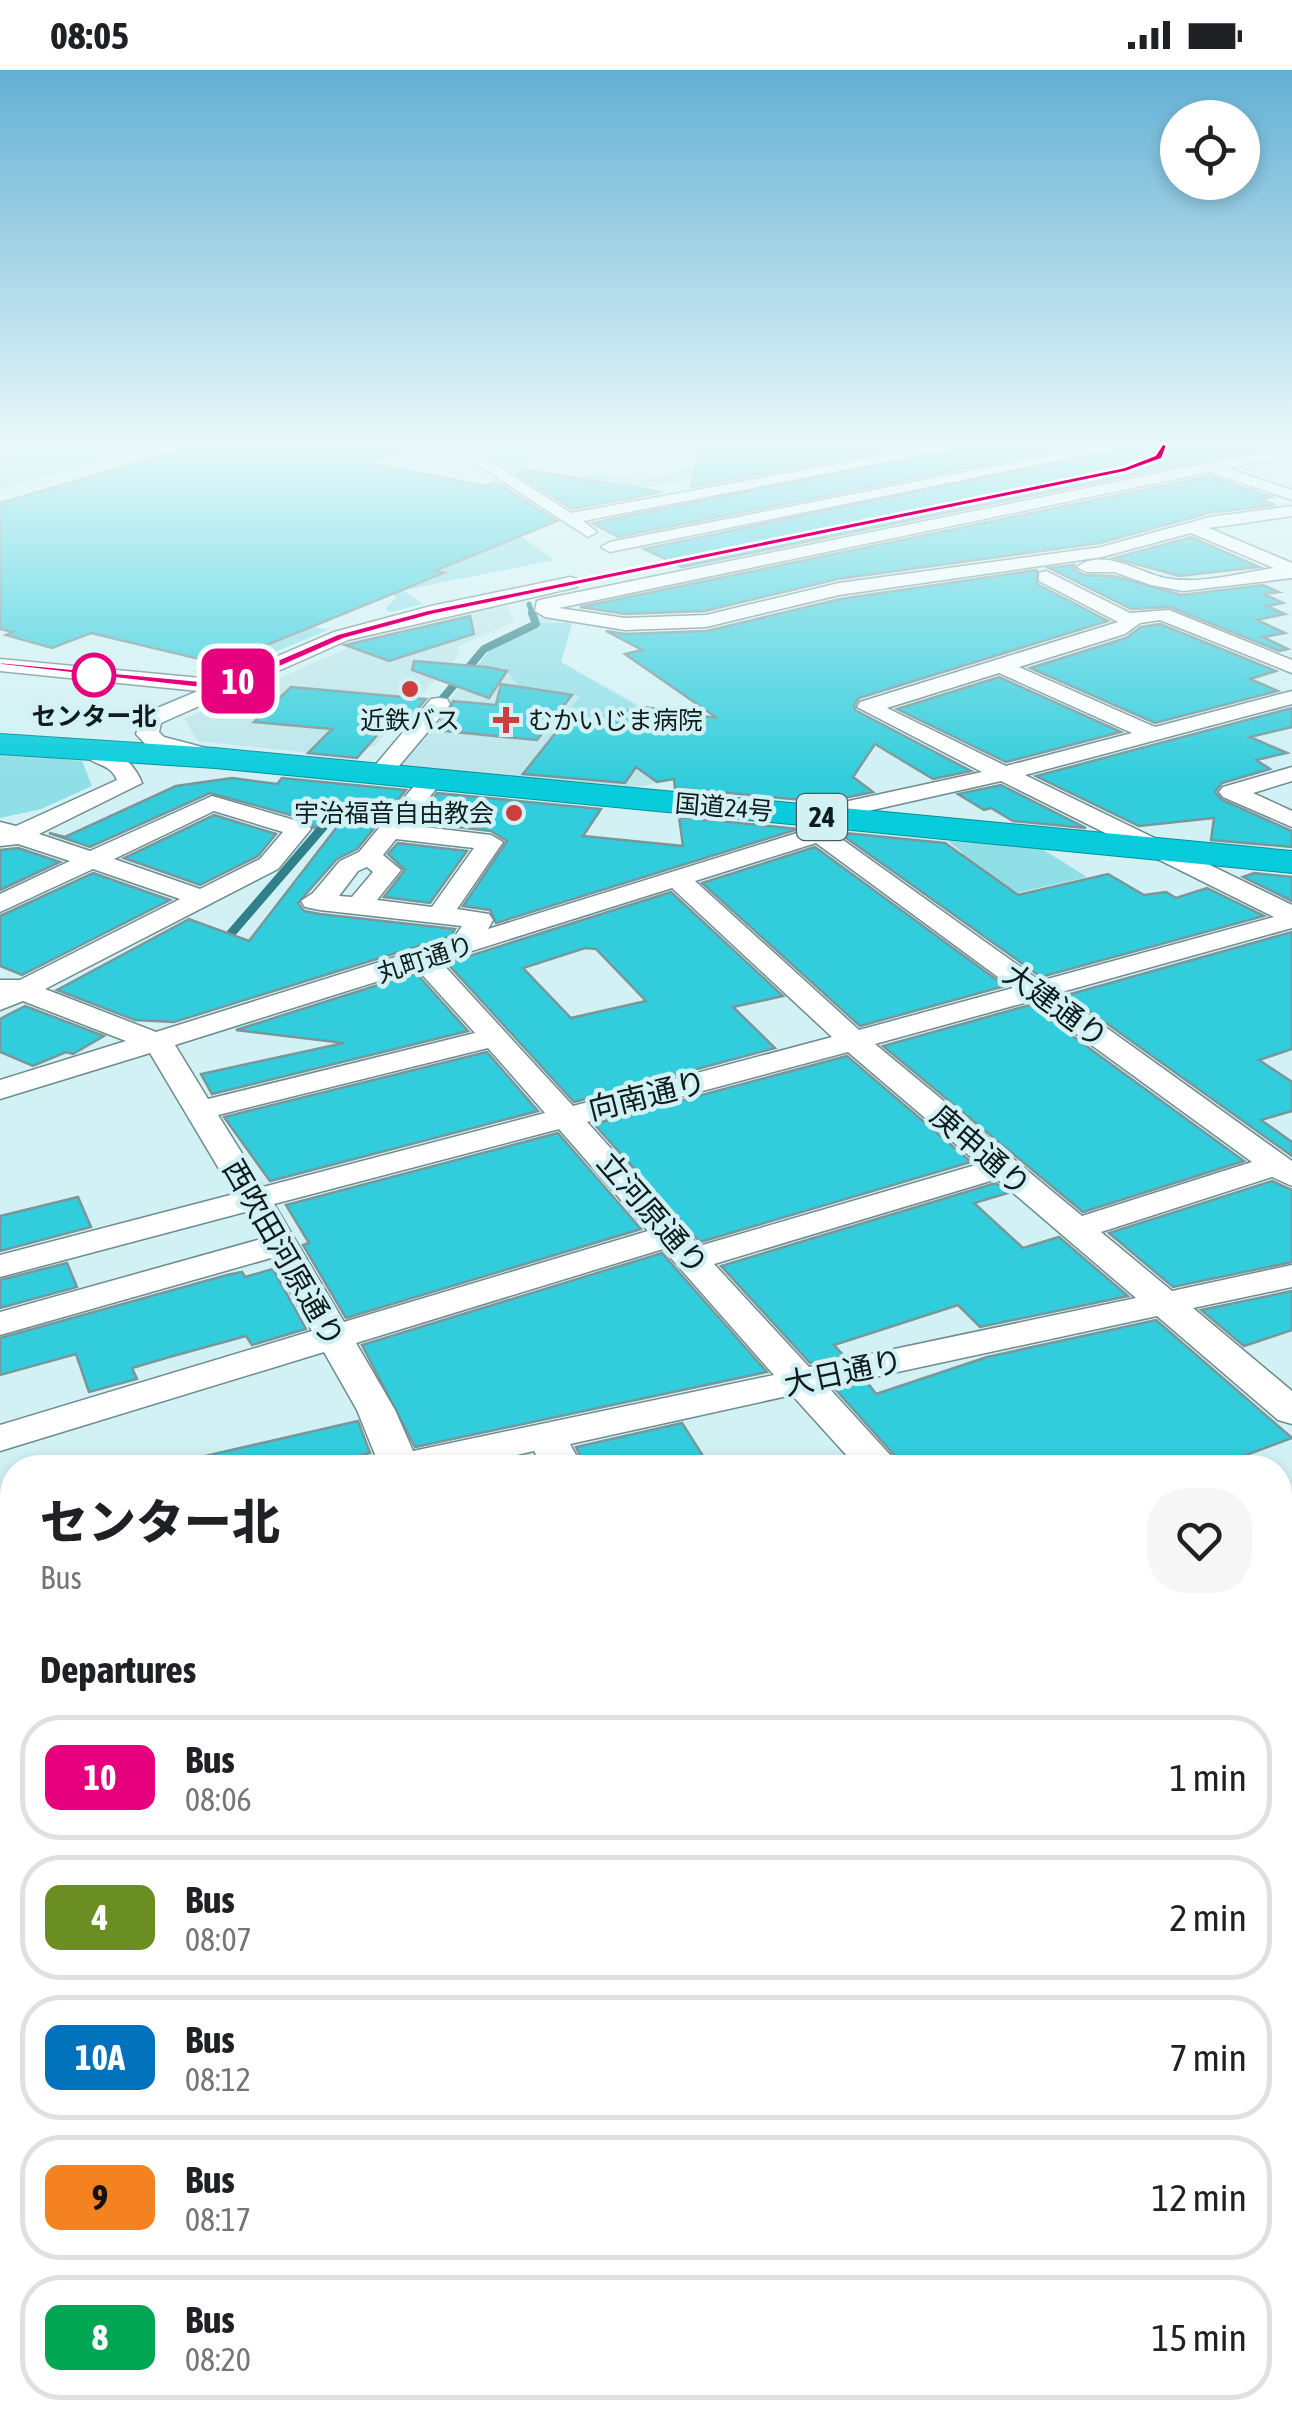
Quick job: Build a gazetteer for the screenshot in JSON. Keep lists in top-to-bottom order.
{
  "streets": {
    "highway": ["国道24号", "24"],
    "street": [
      "丸町通り",
      "大建通り",
      "向南通り",
      "庚申通り",
      "立河原通り",
      "西吹田河原通り",
      "大日通り"
    ]
  },
  "crossings": [
    ["国道24号", "24"],
    ["国道24号", "丸町通り"],
    ["国道24号", "大建通り"],
    ["丸町通り", "大建通り"],
    ["丸町通り", "庚申通り"],
    ["丸町通り", "立河原通り"],
    ["丸町通り", "西吹田河原通り"],
    ["大建通り", "向南通り"],
    ["向南通り", "庚申通り"],
    ["向南通り", "立河原通り"],
    ["向南通り", "西吹田河原通り"],
    ["庚申通り", "大日通り"],
    ["立河原通り", "大日通り"]
  ],
  "places": {
    "other": ["センター北", "近鉄バス", "宇治福音自由教会"],
    "health": ["むかいじま病院"]
  },
  "lines": ["bus line 10"],
  "page": {
    "status": "08:05",
    "on_map": "10",
    "heading": [
      ["センター北", "Bus"],
      "Departures"
    ],
    "list": [
      {
        "mark": "10",
        "name": "Bus",
        "note": "08:06",
        "value": "1 min"
      },
      {
        "mark": "4",
        "name": "Bus",
        "note": "08:07",
        "value": "2 min"
      },
      {
        "mark": "10A",
        "name": "Bus",
        "note": "08:12",
        "value": "7 min"
      },
      {
        "mark": "9",
        "name": "Bus",
        "note": "08:17",
        "value": "12 min"
      },
      {
        "mark": "8",
        "name": "Bus",
        "note": "08:20",
        "value": "15 min"
      }
    ]
  }
}
